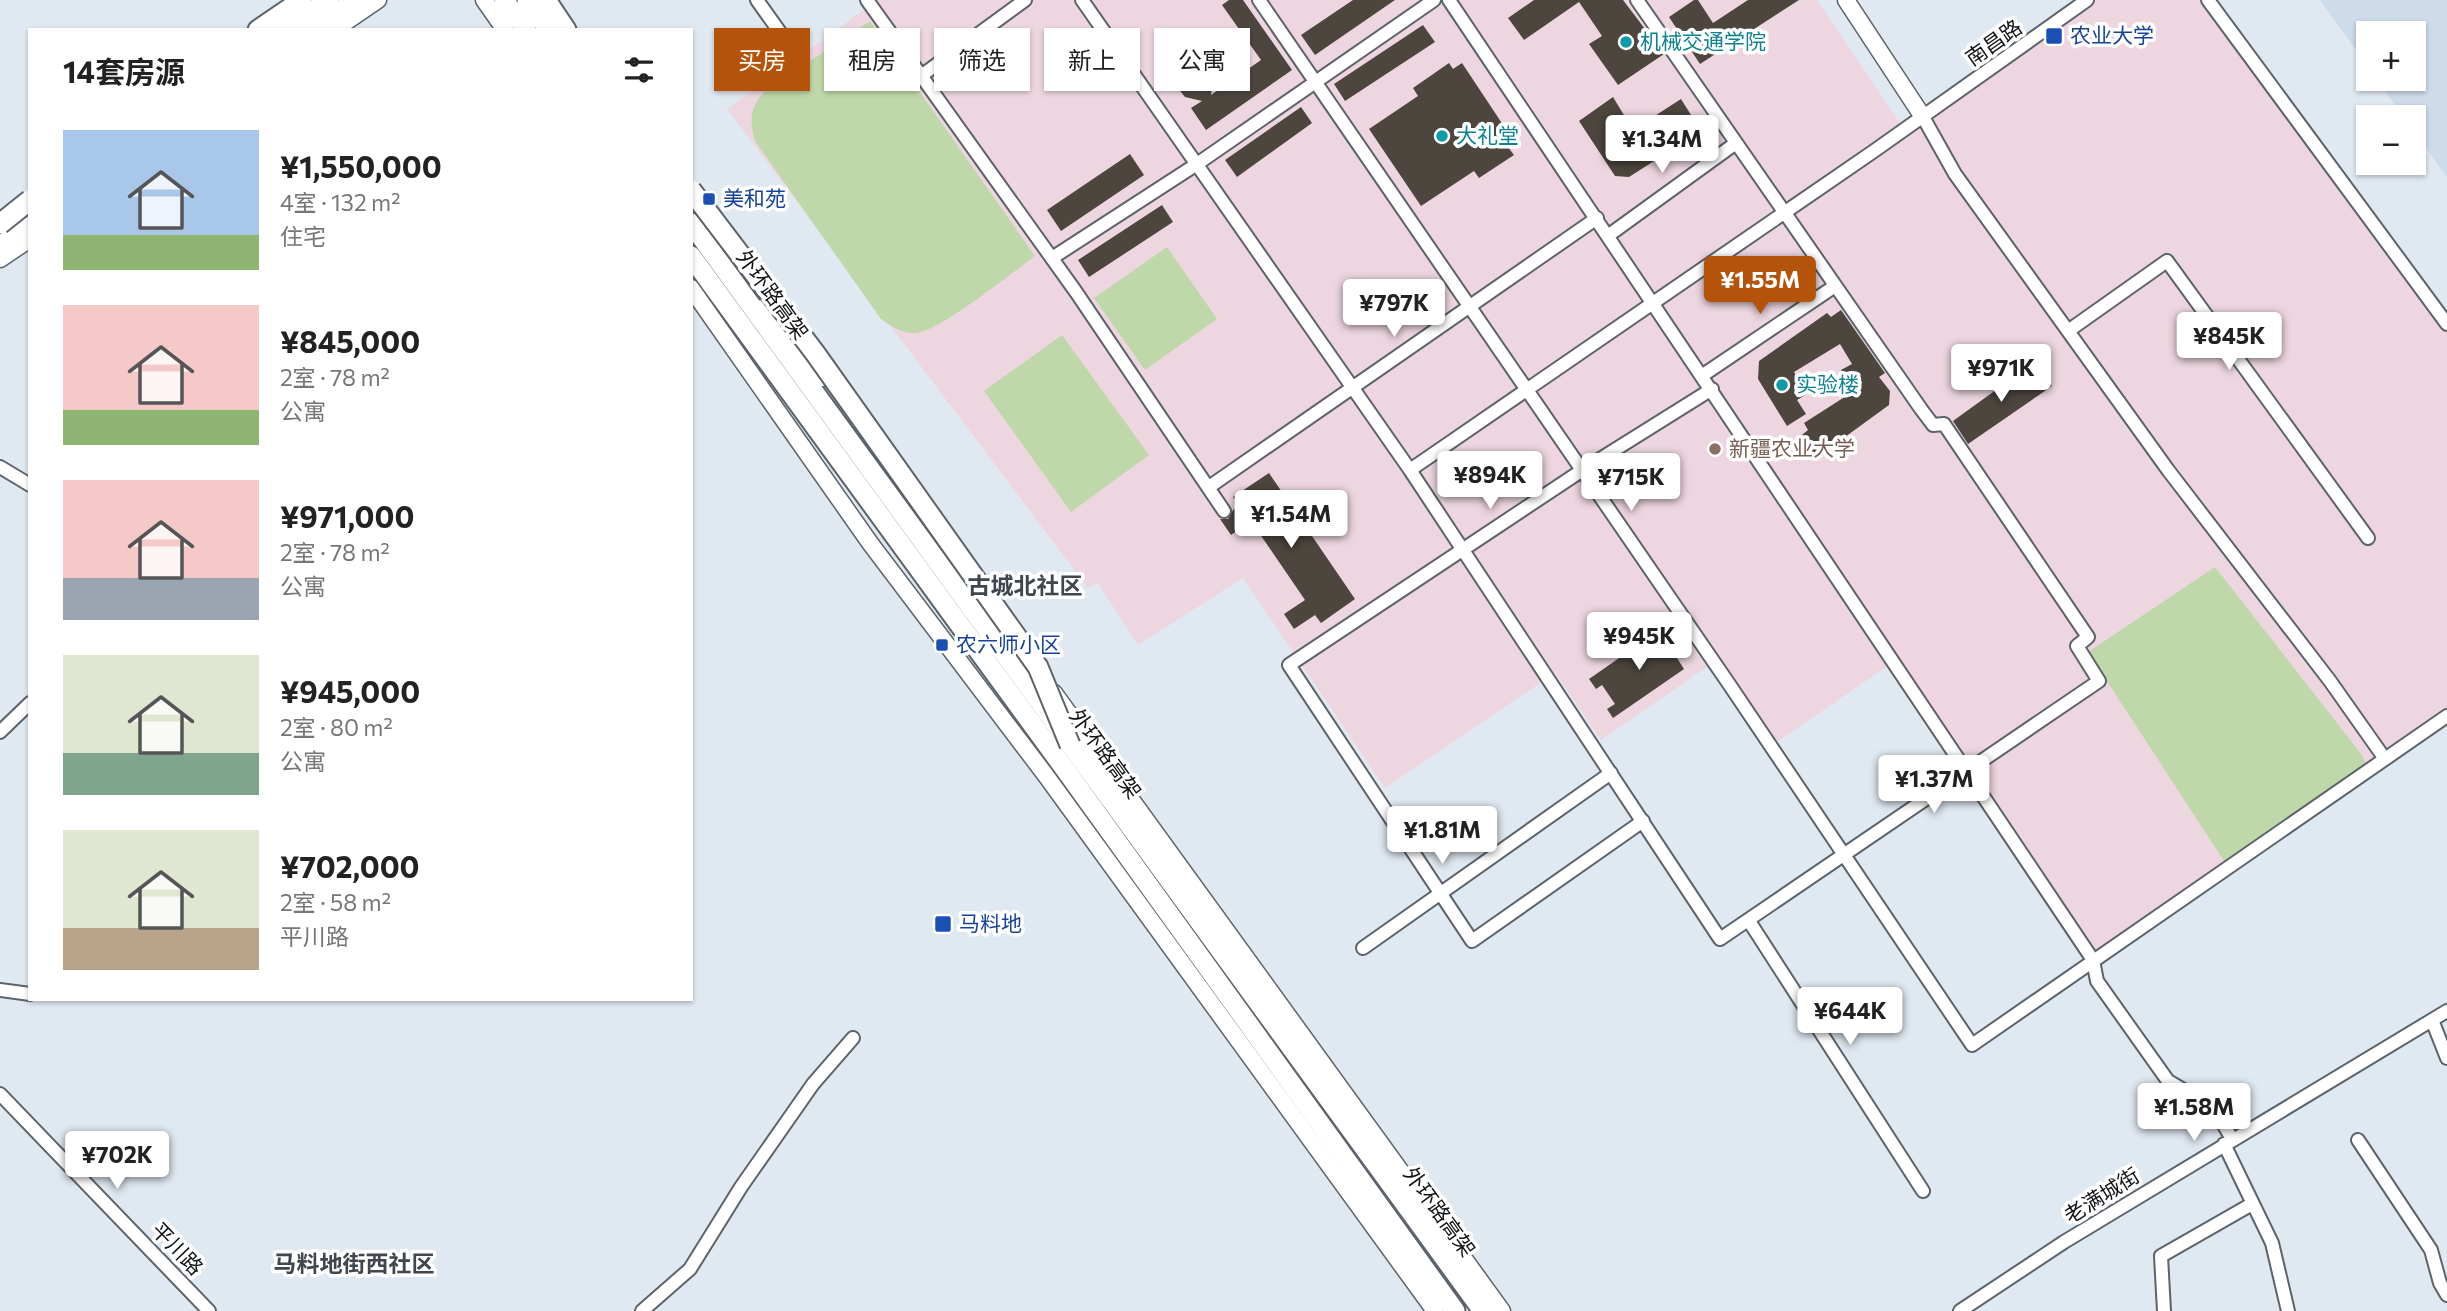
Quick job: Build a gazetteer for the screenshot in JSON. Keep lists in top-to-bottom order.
{
  "streets": {
    "highway": ["外环路高架"],
    "street": ["南昌路", "老满城街", "平川路"]
  },
  "districts": ["古城北社区", "马料地街西社区"],
  "places": {
    "transit": [
      "农业大学",
      "美和苑",
      "农六师小区",
      "马料地"
    ],
    "other": [
      "机械交通学院",
      "大礼堂",
      "实验楼",
      "新疆农业大学"
    ]
  },
  "page": {
    "map_buttons": ["+", "−"],
    "chip": [
      "买房",
      "租房",
      "筛选",
      "新上",
      "公寓"
    ],
    "heading": "14套房源",
    "list": [
      {
        "name": "¥1,550,000",
        "note": "4室 · 132 m² · 住宅"
      },
      {
        "name": "¥845,000",
        "note": "2室 · 78 m² · 公寓"
      },
      {
        "name": "¥971,000",
        "note": "2室 · 78 m² · 公寓"
      },
      {
        "name": "¥945,000",
        "note": "2室 · 80 m² · 公寓"
      },
      {
        "name": "¥702,000",
        "note": "2室 · 58 m² · 平川路"
      }
    ],
    "price": [
      "¥1.34M",
      "¥1.55M",
      "¥797K",
      "¥845K",
      "¥971K",
      "¥894K",
      "¥715K",
      "¥1.54M",
      "¥945K",
      "¥1.37M",
      "¥1.81M",
      "¥644K",
      "¥1.58M",
      "¥702K"
    ]
  }
}
